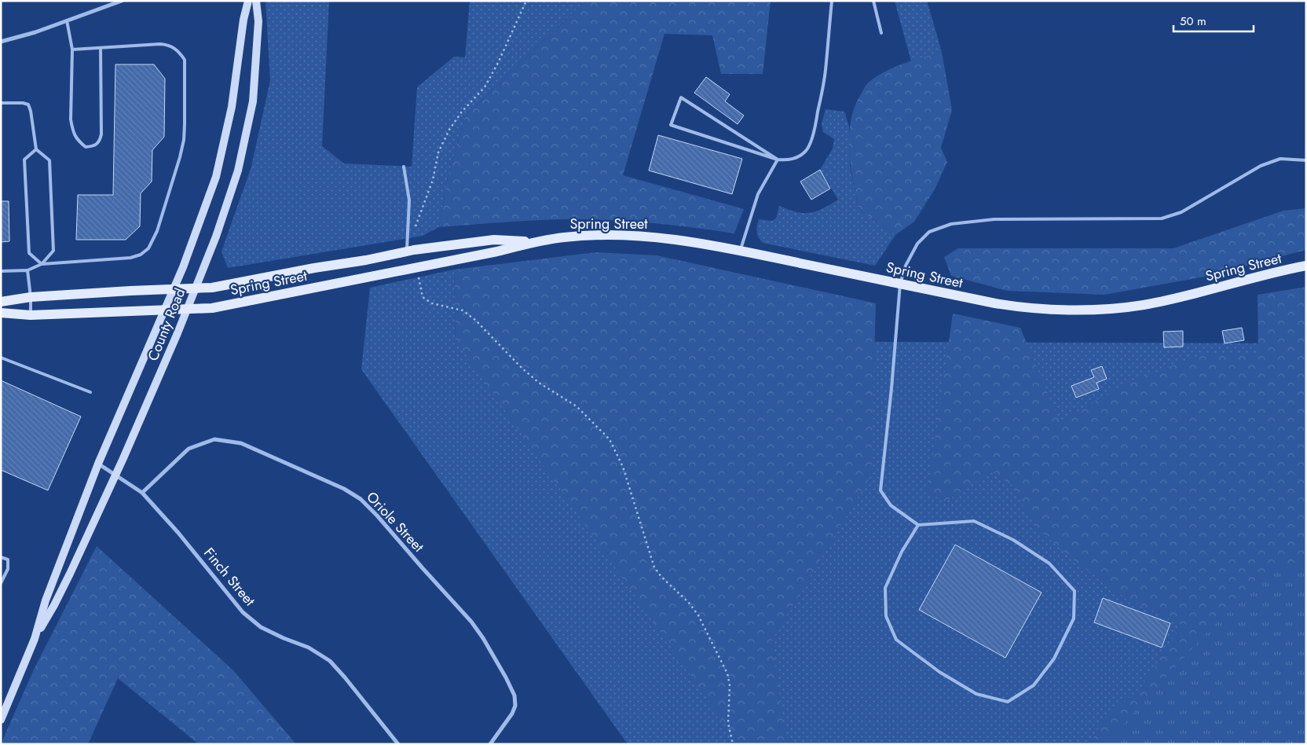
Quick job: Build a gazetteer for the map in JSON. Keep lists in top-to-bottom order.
{
  "streets": {
    "main road": ["Spring Street", "County Road"],
    "street": ["Oriole Street", "Finch Street"]
  },
  "crossings": [
    ["Spring Street", "County Road"],
    ["County Road", "Finch Street"],
    ["Oriole Street", "Finch Street"]
  ],
  "scale_bar": "50 m"
}
